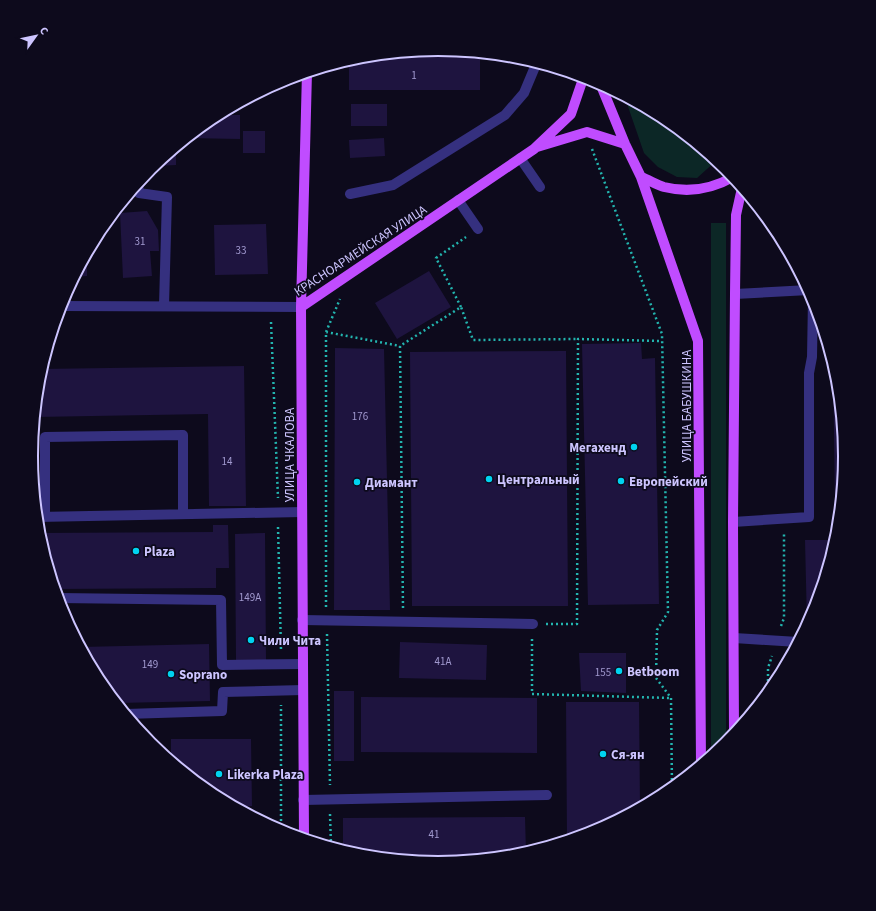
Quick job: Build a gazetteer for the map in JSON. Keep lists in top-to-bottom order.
{
  "streets": {
    "main road": ["КРАСНОАРМЕЙСКАЯ УЛИЦА", "УЛИЦА БАБУШКИНА", "УЛИЦА ЧКАЛОВА"]
  },
  "crossings": [
    ["КРАСНОАРМЕЙСКАЯ УЛИЦА", "УЛИЦА ЧКАЛОВА"]
  ],
  "places": [
    "Мегахенд",
    "Центральный",
    "Европейский",
    "Диамант",
    "Plaza",
    "Чили Чита",
    "Betboom",
    "Soprano",
    "Ся-ян",
    "Likerka Plaza"
  ],
  "house_numbers": [
    "1",
    "31",
    "33",
    "176",
    "14",
    "149А",
    "41А",
    "149",
    "155",
    "41"
  ],
  "north": "top right"
}
